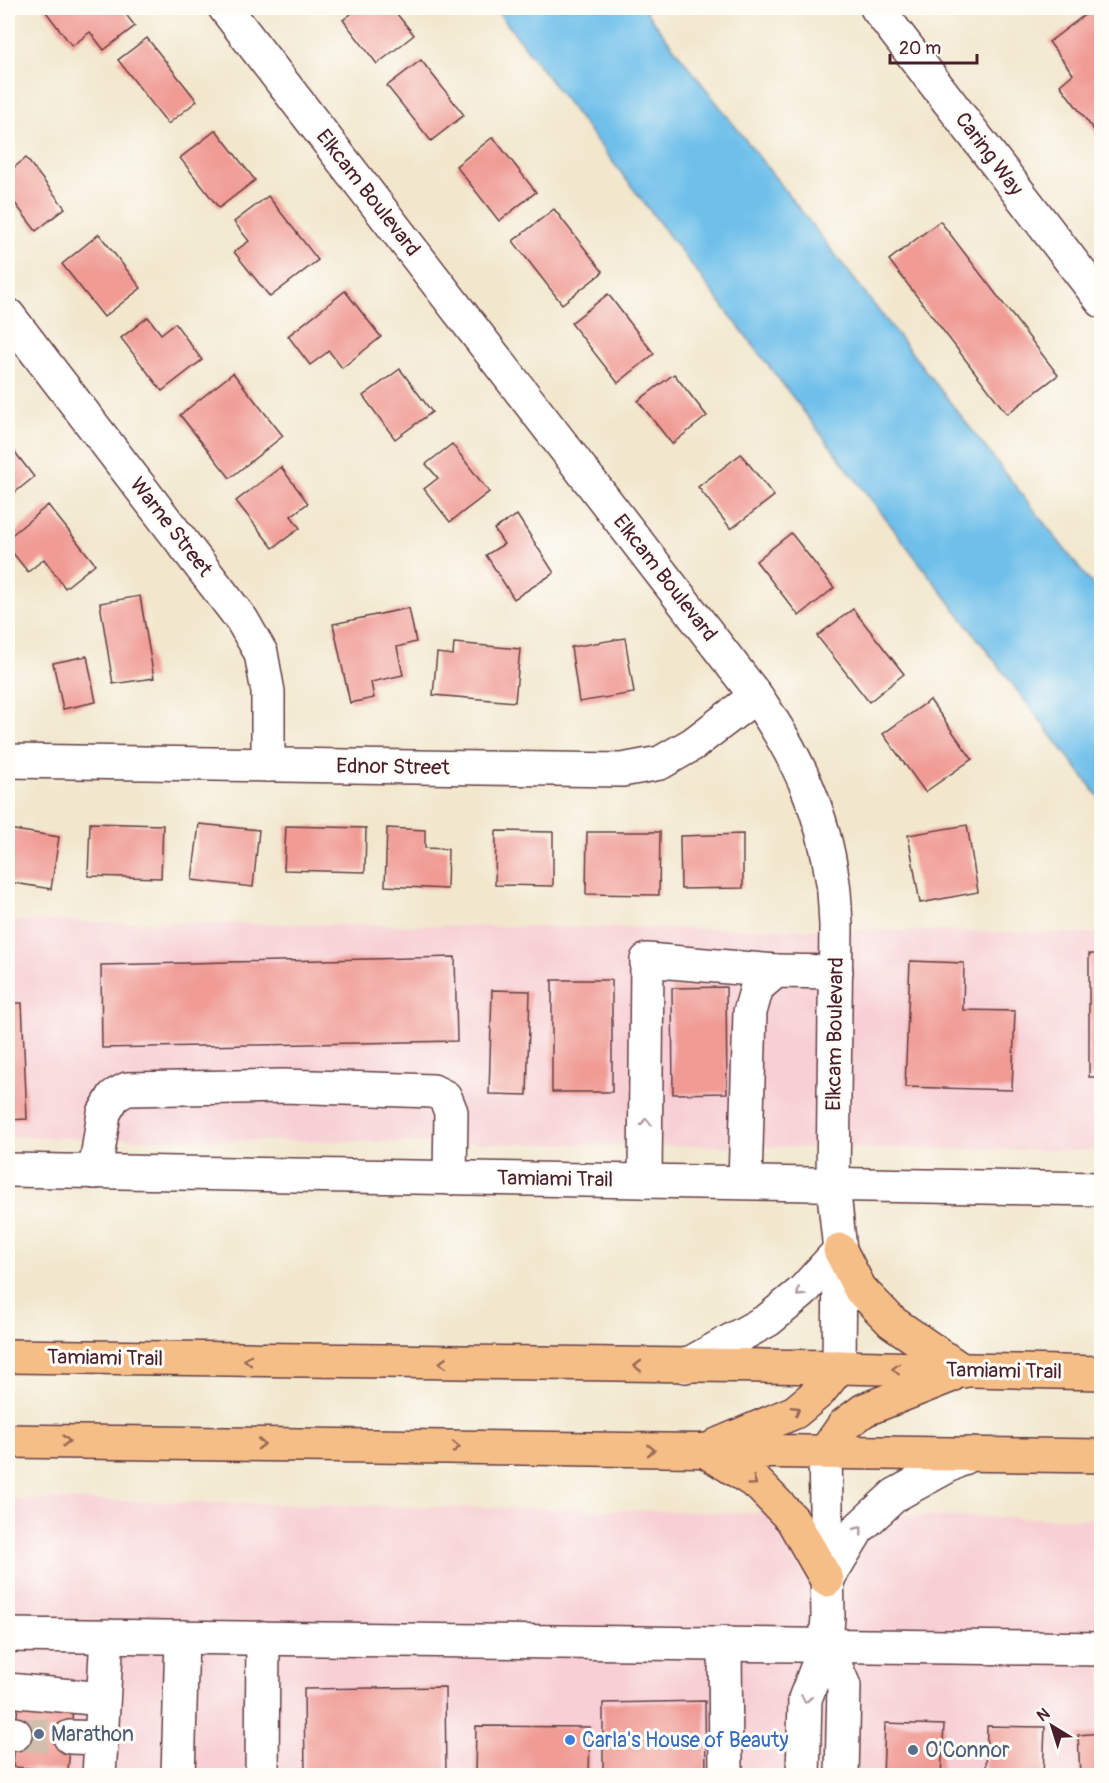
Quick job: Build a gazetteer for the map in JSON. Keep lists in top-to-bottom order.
{
  "streets": {
    "main road": ["Tamiami Trail"],
    "street": [
      "Caring Way",
      "Elkcam Boulevard",
      "Warne Street",
      "Ednor Street"
    ]
  },
  "crossings": [
    ["Elkcam Boulevard", "Ednor Street"],
    ["Elkcam Boulevard", "Tamiami Trail"],
    ["Warne Street", "Ednor Street"]
  ],
  "places": ["Marathon", "Carla's House of Beauty", "O'Connor"],
  "scale_bar": "20 m",
  "north": "top left"
}
